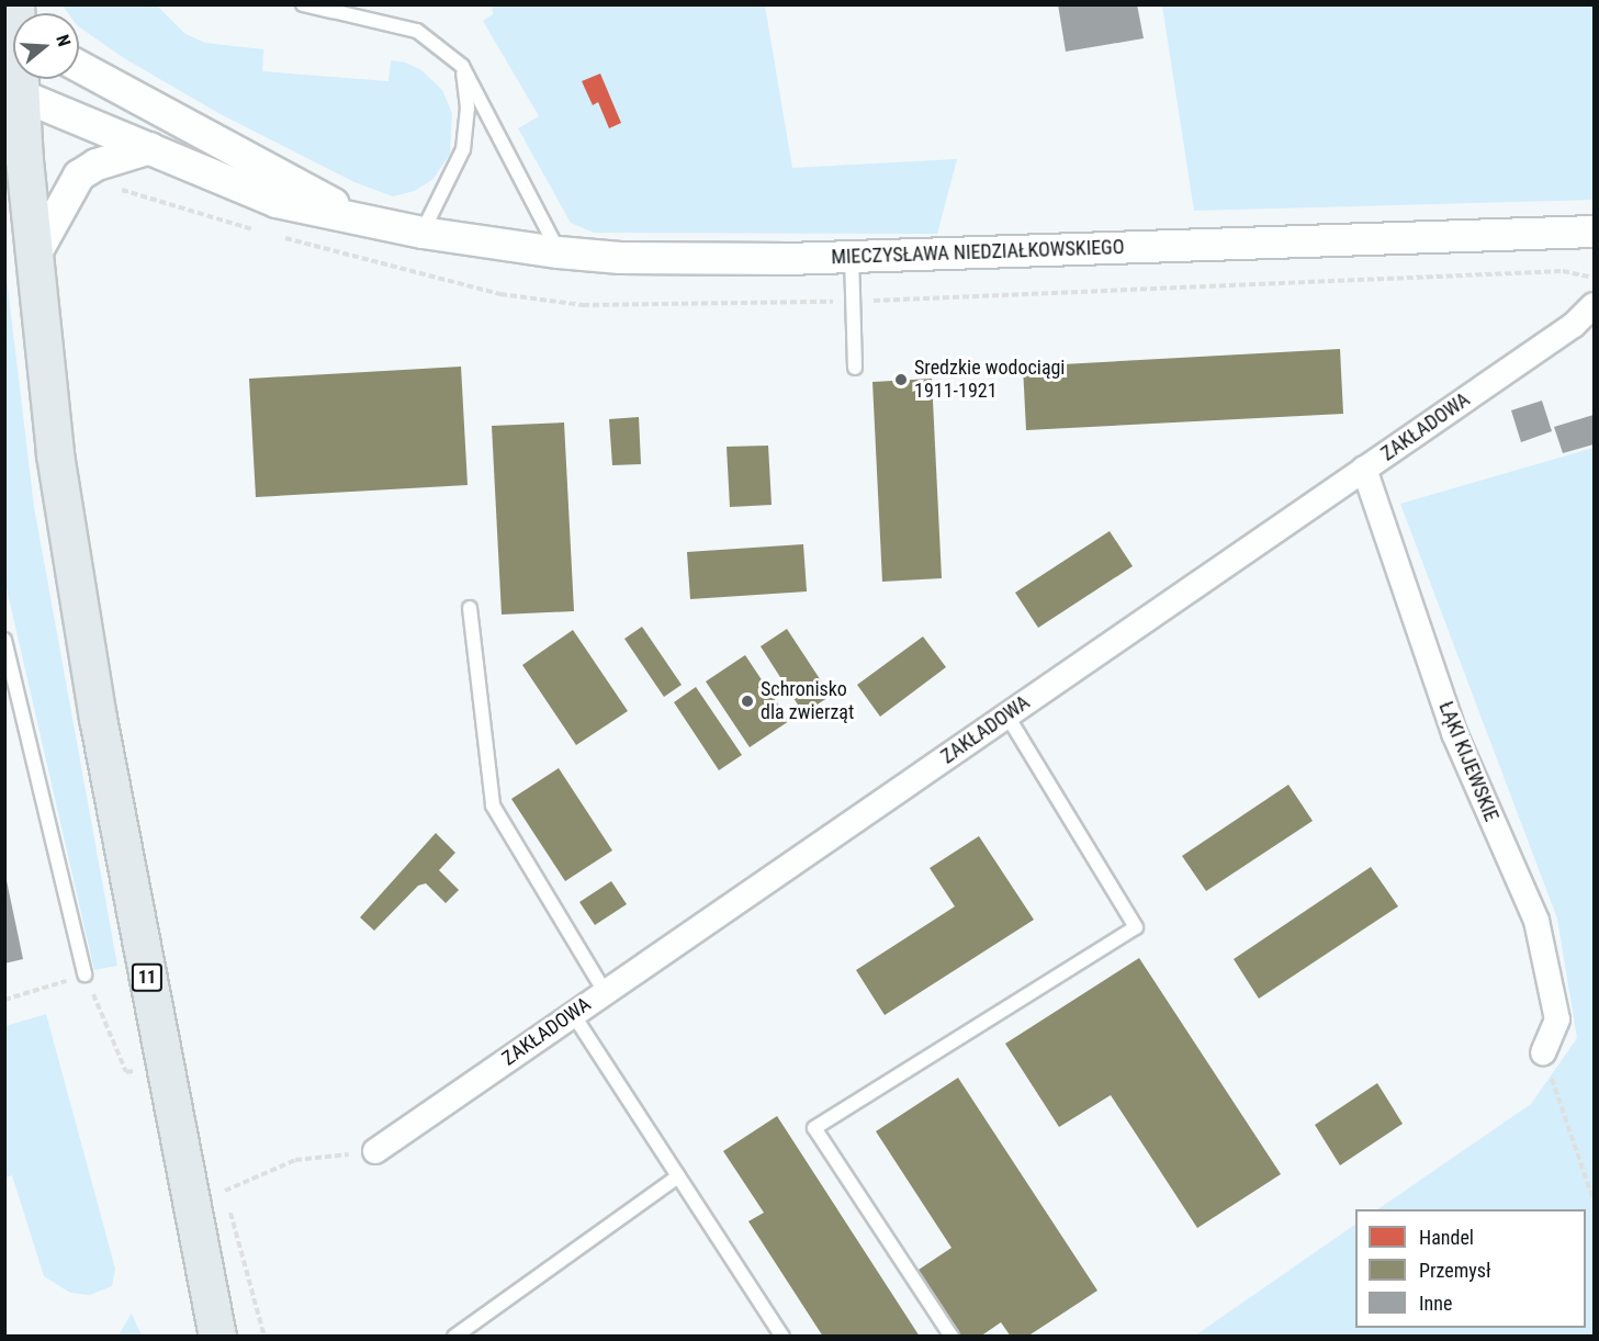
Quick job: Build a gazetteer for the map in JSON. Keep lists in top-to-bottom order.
{
  "streets": {
    "highway": ["11"],
    "street": ["MIECZYSŁAWA NIEDZIAŁKOWSKIEGO", "ZAKŁADOWA", "ŁĄKI KIJEWSKIE"]
  },
  "crossings": [
    ["MIECZYSŁAWA NIEDZIAŁKOWSKIEGO", "11"],
    ["ZAKŁADOWA", "ŁĄKI KIJEWSKIE"]
  ],
  "places": ["Sredzkie wodociągi 1911-1921", "Schronisko dla zwierząt"],
  "legend": ["Handel", "Przemysł", "Inne"],
  "north": "right"
}
